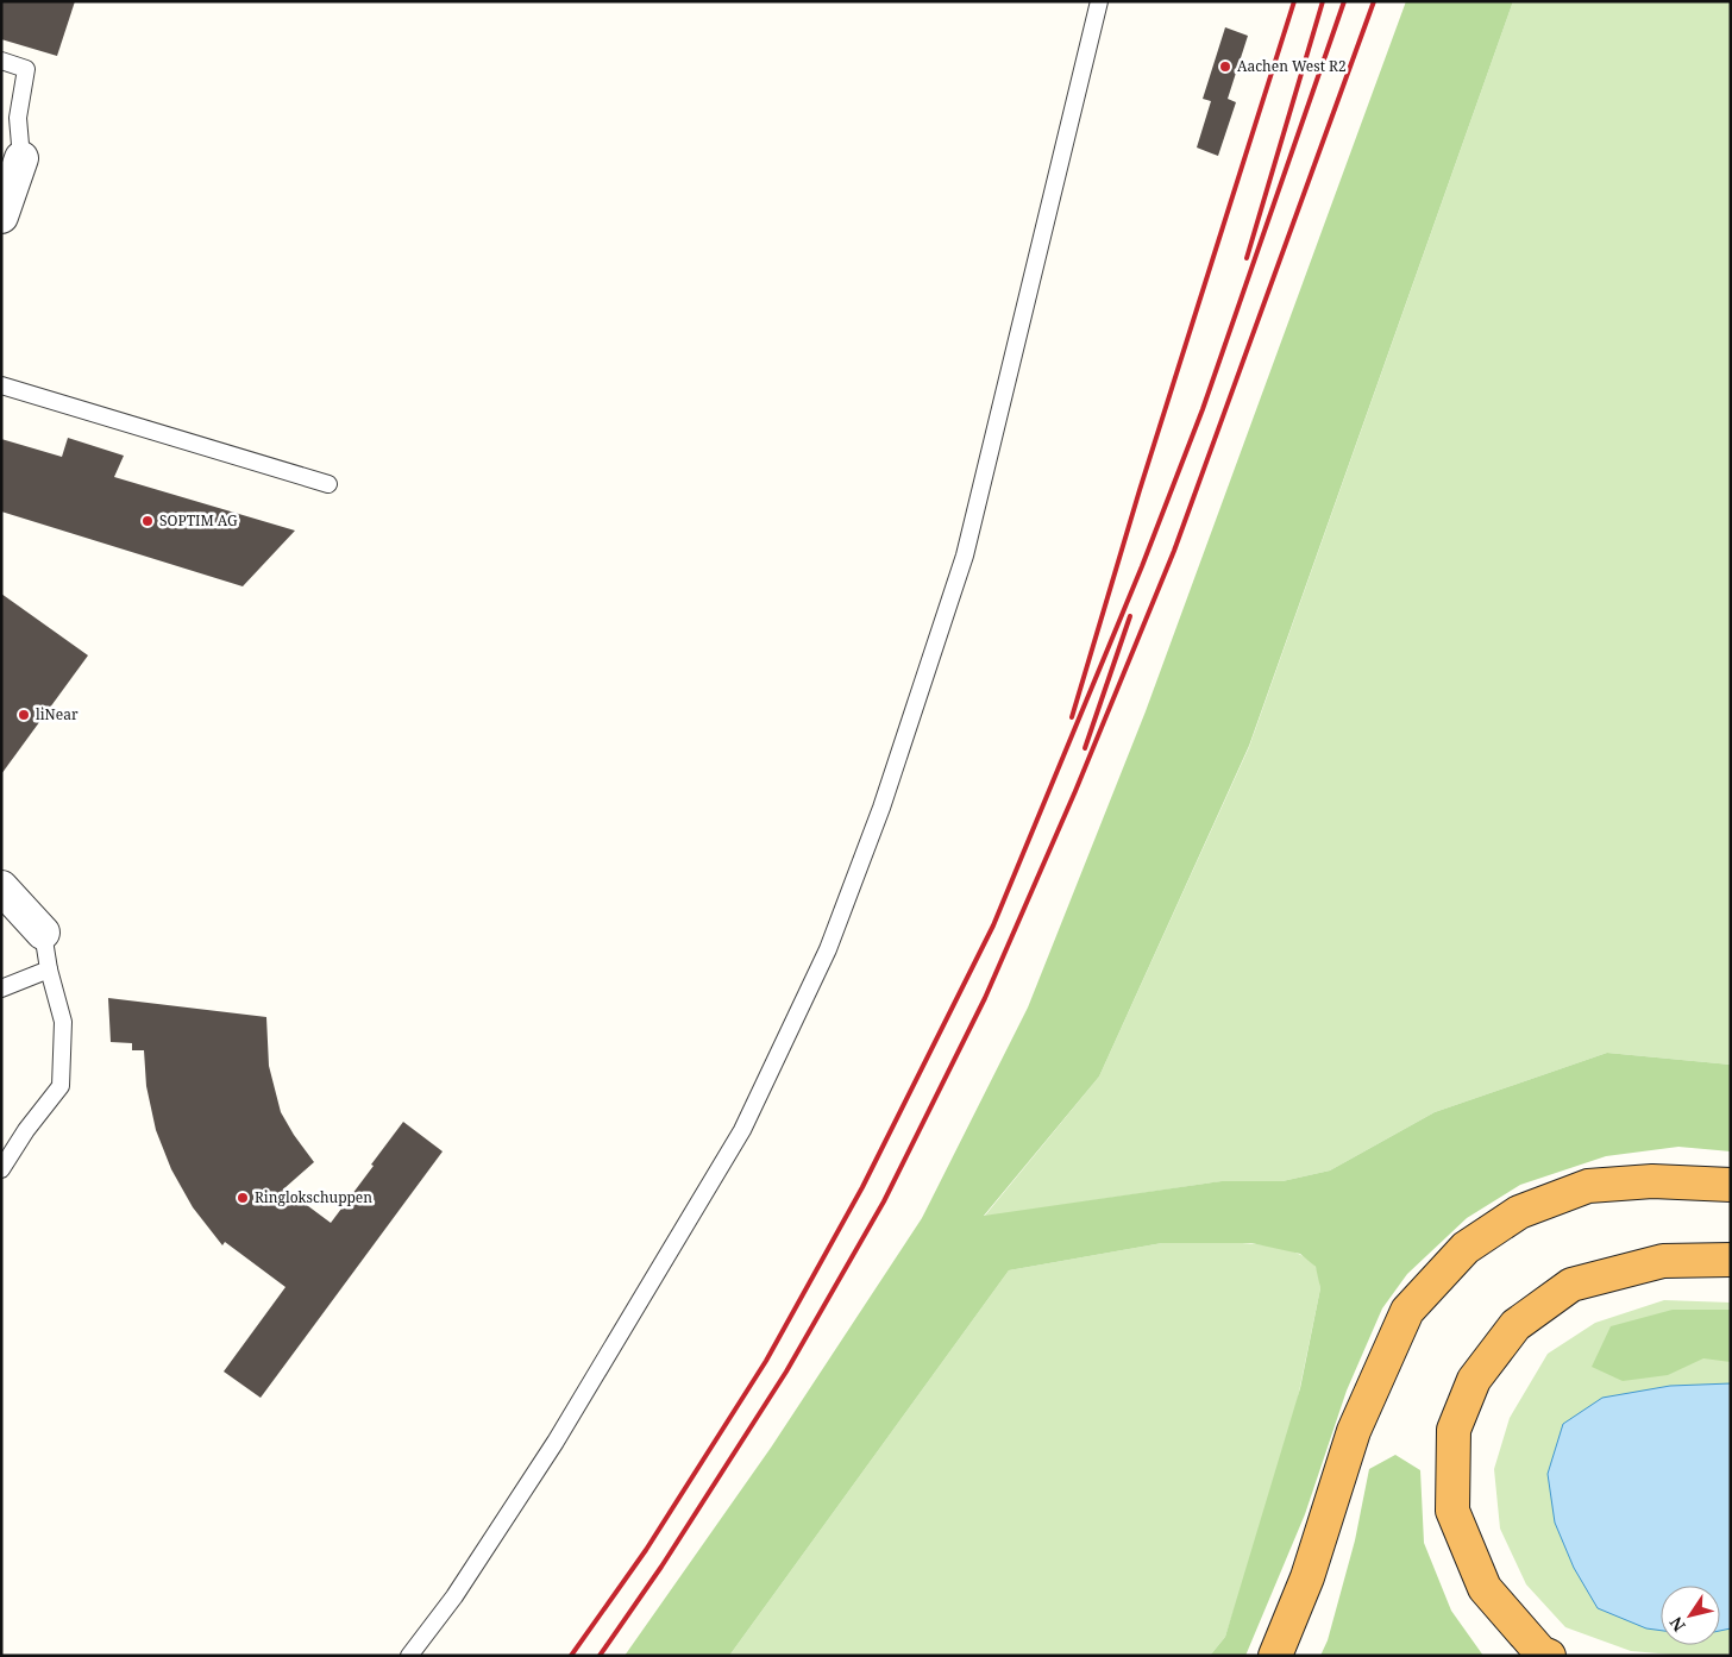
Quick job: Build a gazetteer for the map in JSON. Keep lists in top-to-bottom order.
{
  "places": [
    "Aachen West R2",
    "SOPTIM AG",
    "liNear",
    "Ringlokschuppen"
  ],
  "north": "bottom left"
}
